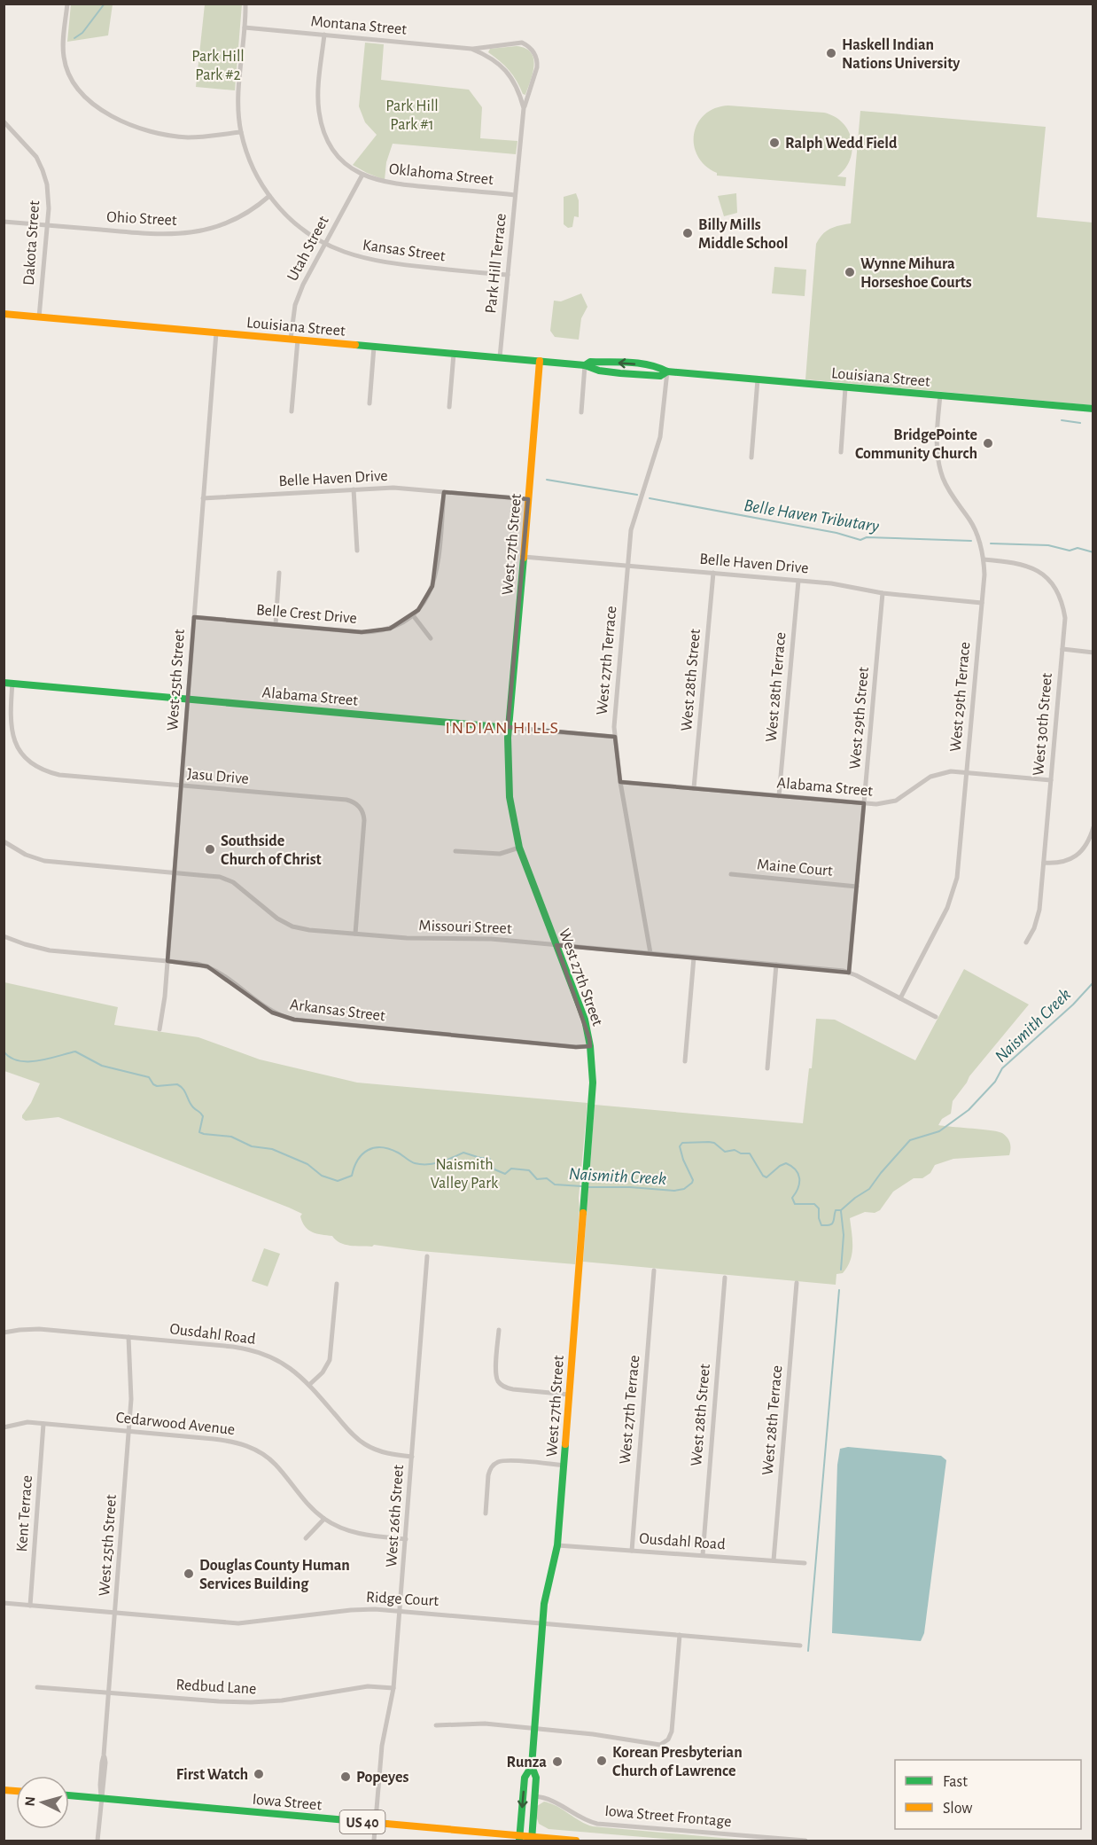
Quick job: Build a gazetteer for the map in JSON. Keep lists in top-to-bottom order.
{
  "streets": {
    "main road": [
      "Louisiana Street",
      "West 27th Street",
      "Alabama Street",
      "Iowa Street",
      "US 40"
    ],
    "street": [
      "Montana Street",
      "Oklahoma Street",
      "Ohio Street",
      "Dakota Street",
      "Utah Street",
      "Kansas Street",
      "Park Hill Terrace",
      "Belle Haven Drive",
      "Belle Crest Drive",
      "West 27th Terrace",
      "West 25th Street",
      "West 28th Street",
      "West 28th Terrace",
      "West 29th Terrace",
      "West 29th Street",
      "West 30th Street",
      "Jasu Drive",
      "Maine Court",
      "Missouri Street",
      "Arkansas Street",
      "Ousdahl Road",
      "Cedarwood Avenue",
      "Kent Terrace",
      "West 26th Street",
      "Ridge Court",
      "Redbud Lane",
      "Iowa Street Frontage"
    ]
  },
  "crossings": [
    ["Montana Street", "Oklahoma Street"],
    ["Montana Street", "Kansas Street"],
    ["Montana Street", "Park Hill Terrace"],
    ["Oklahoma Street", "Utah Street"],
    ["Oklahoma Street", "Park Hill Terrace"],
    ["Ohio Street", "Dakota Street"],
    ["Ohio Street", "Kansas Street"],
    ["Dakota Street", "Louisiana Street"],
    ["Utah Street", "Kansas Street"],
    ["Utah Street", "Louisiana Street"],
    ["Kansas Street", "Park Hill Terrace"],
    ["Park Hill Terrace", "Louisiana Street"],
    ["Louisiana Street", "West 27th Street"],
    ["Louisiana Street", "West 27th Terrace"],
    ["Louisiana Street", "West 25th Street"],
    ["Louisiana Street", "West 29th Terrace"],
    ["Belle Haven Drive", "West 27th Street"],
    ["Belle Haven Drive", "Belle Crest Drive"],
    ["Belle Haven Drive", "West 27th Terrace"],
    ["Belle Haven Drive", "West 25th Street"],
    ["Belle Haven Drive", "West 28th Street"],
    ["Belle Haven Drive", "West 28th Terrace"],
    ["Belle Haven Drive", "West 29th Terrace"],
    ["Belle Haven Drive", "West 29th Street"],
    ["West 27th Street", "Alabama Street"],
    ["West 27th Street", "Missouri Street"],
    ["West 27th Street", "Arkansas Street"],
    ["West 27th Street", "Ousdahl Road"],
    ["West 27th Street", "Ridge Court"],
    ["West 27th Street", "Iowa Street"],
    ["West 27th Street", "Iowa Street Frontage"],
    ["Belle Crest Drive", "West 25th Street"],
    ["West 27th Terrace", "Alabama Street"],
    ["West 27th Terrace", "Missouri Street"],
    ["West 27th Terrace", "Ousdahl Road"],
    ["West 25th Street", "Alabama Street"],
    ["West 25th Street", "Jasu Drive"],
    ["West 25th Street", "Missouri Street"],
    ["West 25th Street", "Arkansas Street"],
    ["West 25th Street", "Ousdahl Road"],
    ["West 25th Street", "Cedarwood Avenue"],
    ["West 25th Street", "Ridge Court"],
    ["West 25th Street", "Redbud Lane"],
    ["West 25th Street", "Iowa Street"],
    ["West 28th Street", "Alabama Street"],
    ["West 28th Street", "Ousdahl Road"],
    ["West 28th Terrace", "Alabama Street"],
    ["West 28th Terrace", "Ousdahl Road"],
    ["Alabama Street", "West 29th Terrace"],
    ["Alabama Street", "West 29th Street"],
    ["Alabama Street", "West 30th Street"],
    ["Alabama Street", "Jasu Drive"],
    ["West 29th Terrace", "West 30th Street"],
    ["West 29th Terrace", "Missouri Street"],
    ["West 29th Street", "Maine Court"],
    ["West 29th Street", "Missouri Street"],
    ["Jasu Drive", "Missouri Street"],
    ["Ousdahl Road", "West 26th Street"],
    ["Cedarwood Avenue", "Kent Terrace"],
    ["Cedarwood Avenue", "West 26th Street"],
    ["Kent Terrace", "Ridge Court"],
    ["West 26th Street", "Ridge Court"],
    ["West 26th Street", "Redbud Lane"],
    ["West 26th Street", "Iowa Street"]
  ],
  "districts": ["INDIAN HILLS"],
  "water": ["Belle Haven Tributary", "Naismith Creek"],
  "parks": ["Park Hill Park #2", "Park Hill Park #1", "Naismith Valley Park"],
  "places": [
    "Haskell Indian Nations University",
    "Ralph Wedd Field",
    "Billy Mills Middle School",
    "Wynne Mihura Horseshoe Courts",
    "BridgePointe Community Church",
    "Southside Church of Christ",
    "Douglas County Human Services Building",
    "Korean Presbyterian Church of Lawrence",
    "Runza",
    "First Watch",
    "Popeyes"
  ],
  "legend": ["Fast", "Slow"],
  "north": "left"
}
